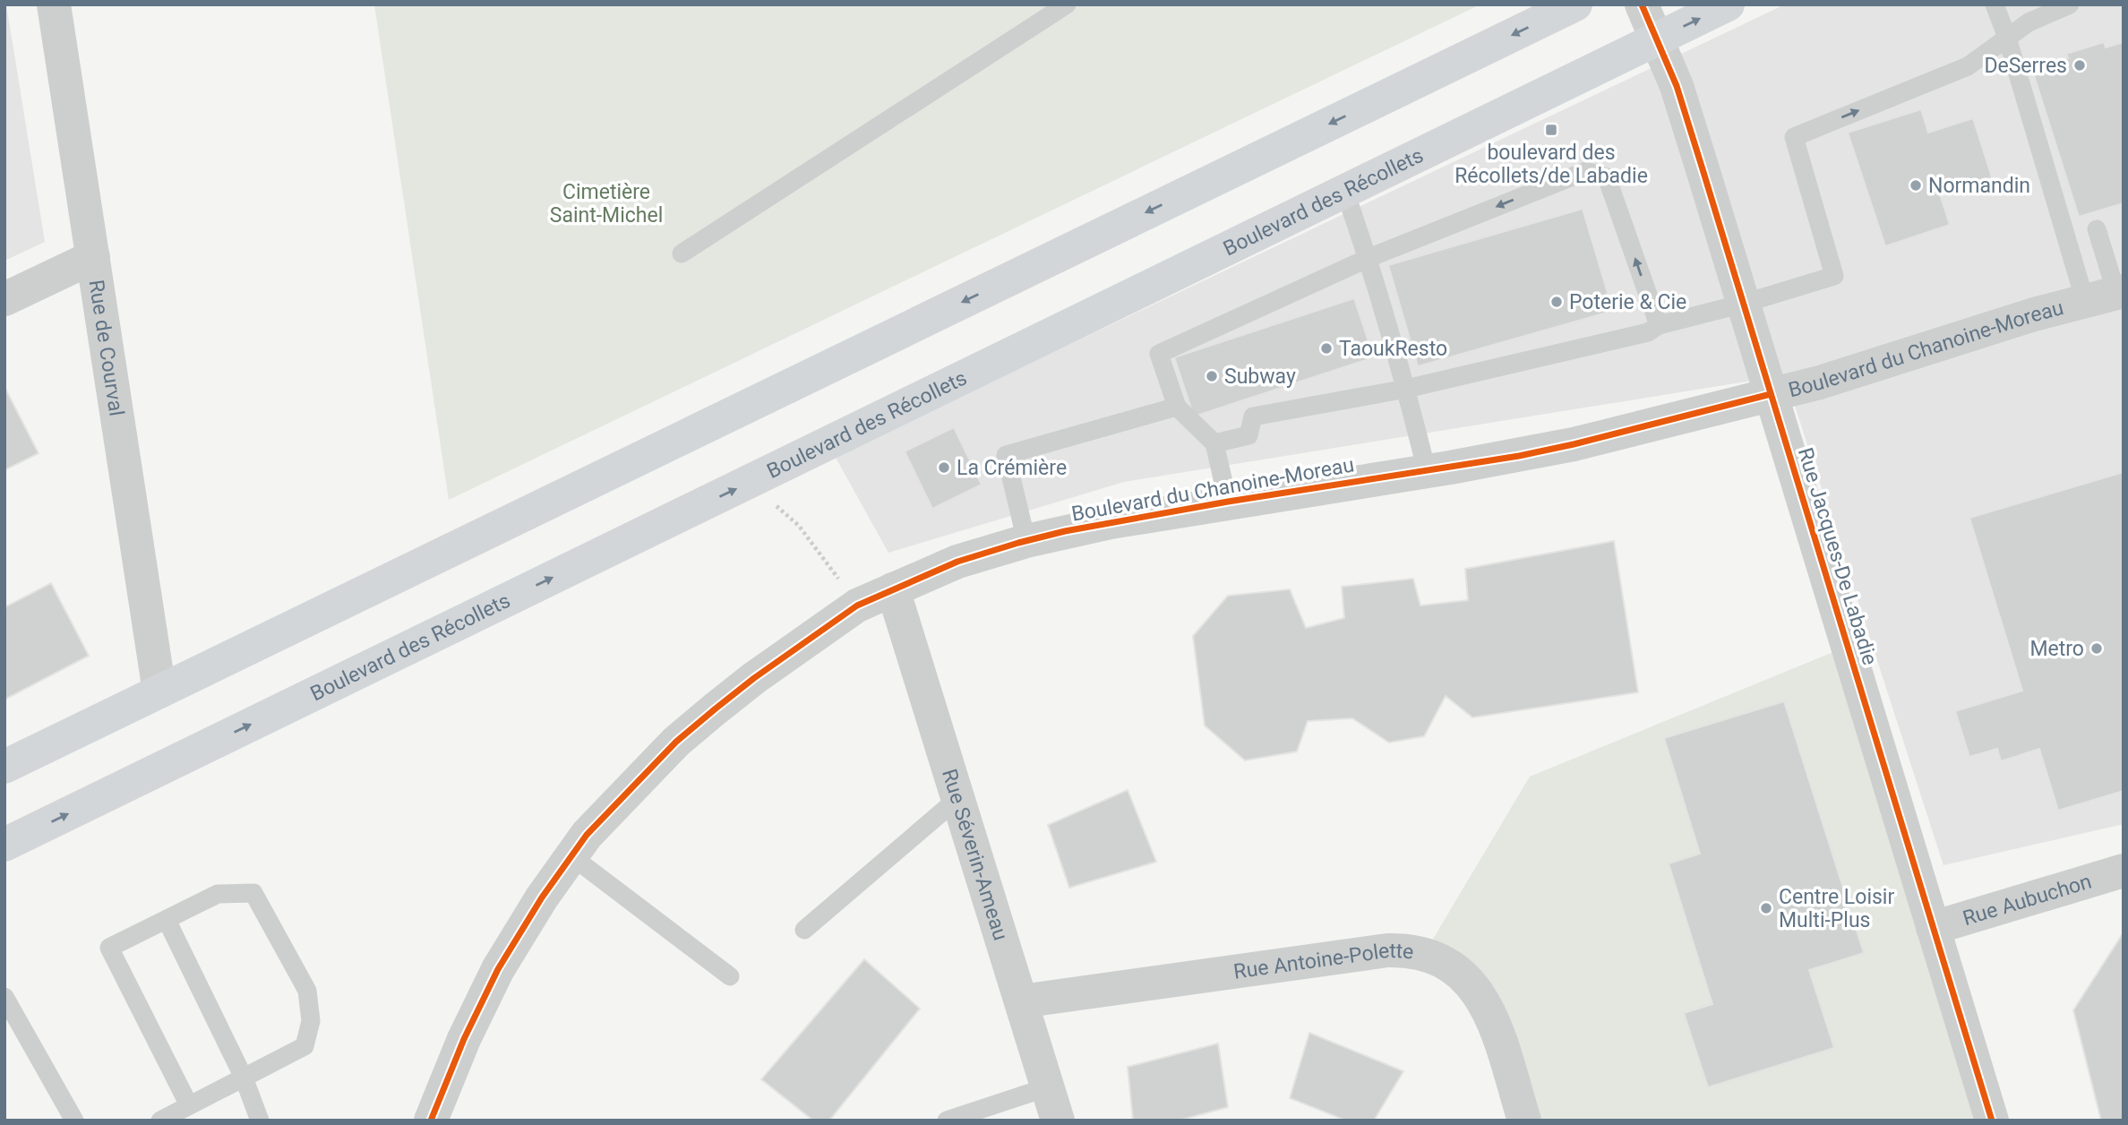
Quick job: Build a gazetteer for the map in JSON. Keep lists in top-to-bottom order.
{
  "streets": {
    "main road": ["Boulevard des Récollets"],
    "street": [
      "Rue de Courval",
      "Boulevard du Chanoine-Moreau",
      "Rue Jacques-De Labadie",
      "Rue Séverin-Ameau",
      "Rue Aubuchon",
      "Rue Antoine-Polette"
    ]
  },
  "crossings": [
    ["Boulevard des Récollets", "Rue Jacques-De Labadie"],
    ["Boulevard du Chanoine-Moreau", "Rue Jacques-De Labadie"],
    ["Boulevard du Chanoine-Moreau", "Rue Séverin-Ameau"],
    ["Rue Jacques-De Labadie", "Rue Aubuchon"],
    ["Rue Séverin-Ameau", "Rue Antoine-Polette"]
  ],
  "parks": ["Cimetière Saint-Michel"],
  "places": {
    "other": [
      "DeSerres",
      "Normandin",
      "Poterie & Cie",
      "TaoukResto",
      "Subway",
      "La Crémière",
      "Metro",
      "Centre Loisir Multi-Plus"
    ],
    "transit": ["boulevard des Récollets/de Labadie"]
  }
}
